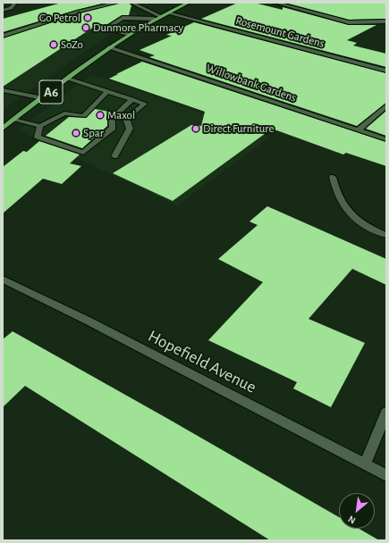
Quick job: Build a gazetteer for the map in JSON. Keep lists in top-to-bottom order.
{
  "streets": {
    "main road": ["A6"],
    "street": ["Rosemount Gardens", "Willowbank Gardens", "Hopefield Avenue"]
  },
  "crossings": [
    ["Rosemount Gardens", "A6"],
    ["Willowbank Gardens", "A6"]
  ],
  "places": [
    "Go Petrol",
    "Dunmore Pharmacy",
    "SoZo",
    "Maxol",
    "Direct Furniture",
    "Spar"
  ],
  "north": "bottom left"
}
